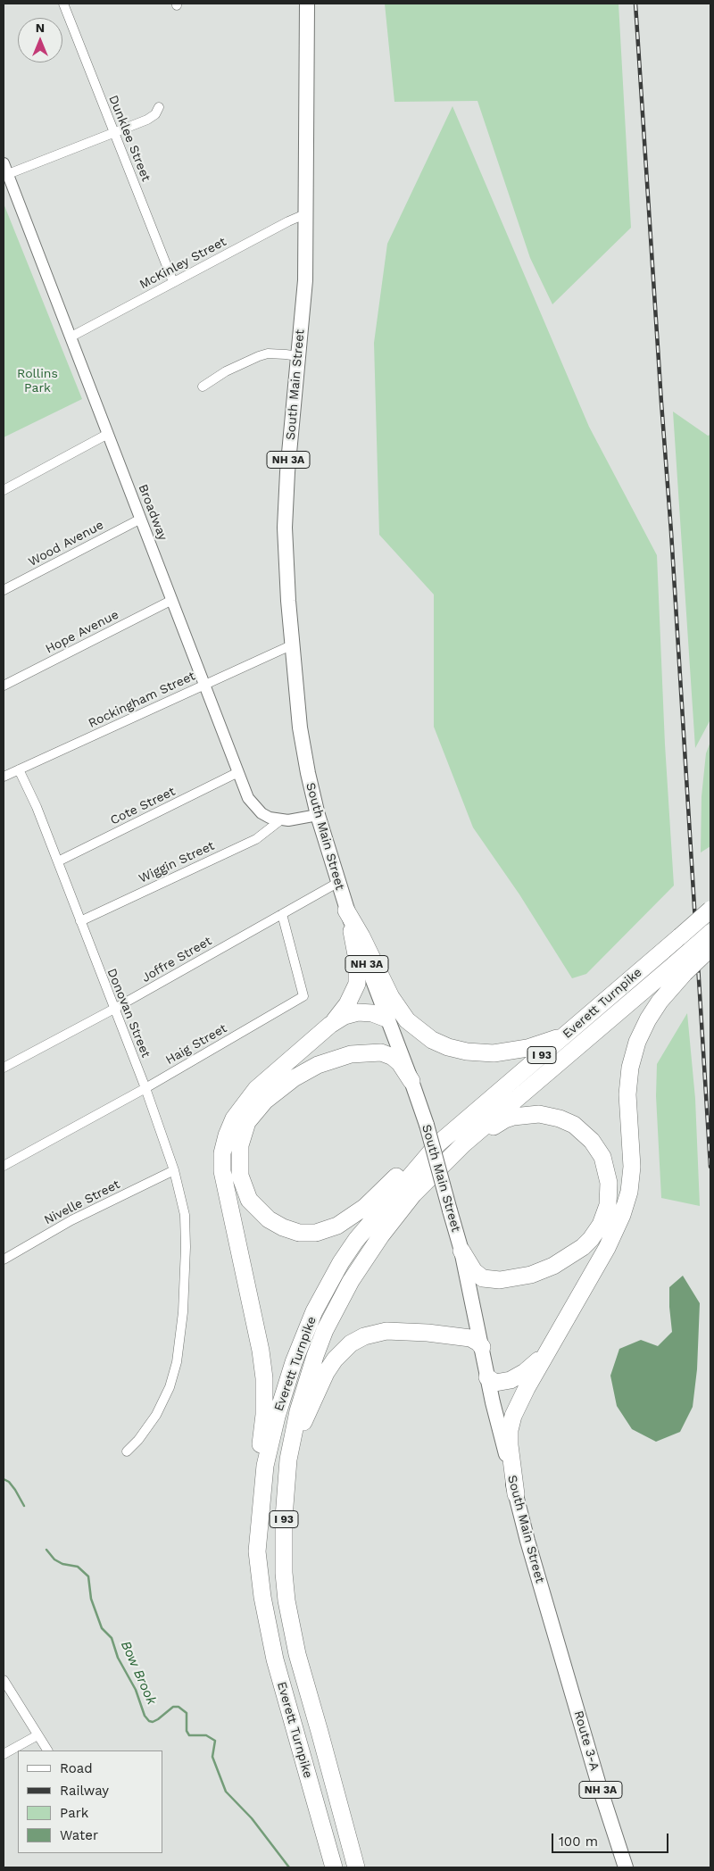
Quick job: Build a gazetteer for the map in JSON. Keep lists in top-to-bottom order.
{
  "streets": {
    "highway": ["Everett Turnpike", "I 93"],
    "main road": ["South Main Street", "NH 3A", "Route 3-A"],
    "street": [
      "Dunklee Street",
      "McKinley Street",
      "Broadway",
      "Wood Avenue",
      "Hope Avenue",
      "Rockingham Street",
      "Cote Street",
      "Wiggin Street",
      "Joffre Street",
      "Donovan Street",
      "Haig Street",
      "Nivelle Street"
    ]
  },
  "crossings": [
    ["Dunklee Street", "McKinley Street"],
    ["McKinley Street", "South Main Street"],
    ["McKinley Street", "Broadway"],
    ["South Main Street", "Broadway"],
    ["South Main Street", "Rockingham Street"],
    ["South Main Street", "Joffre Street"],
    ["South Main Street", "Route 3-A"],
    ["Broadway", "Wood Avenue"],
    ["Broadway", "Hope Avenue"],
    ["Broadway", "Rockingham Street"],
    ["Broadway", "Cote Street"],
    ["Broadway", "Wiggin Street"],
    ["Rockingham Street", "Donovan Street"],
    ["Cote Street", "Donovan Street"],
    ["Wiggin Street", "Donovan Street"],
    ["Joffre Street", "Donovan Street"],
    ["Joffre Street", "Haig Street"],
    ["Donovan Street", "Haig Street"],
    ["Donovan Street", "Nivelle Street"]
  ],
  "water": ["Bow Brook"],
  "parks": ["Rollins Park"],
  "legend": [
    "Road",
    "Railway",
    "Park",
    "Water"
  ],
  "scale_bar": "100 m",
  "north": "top"
}
